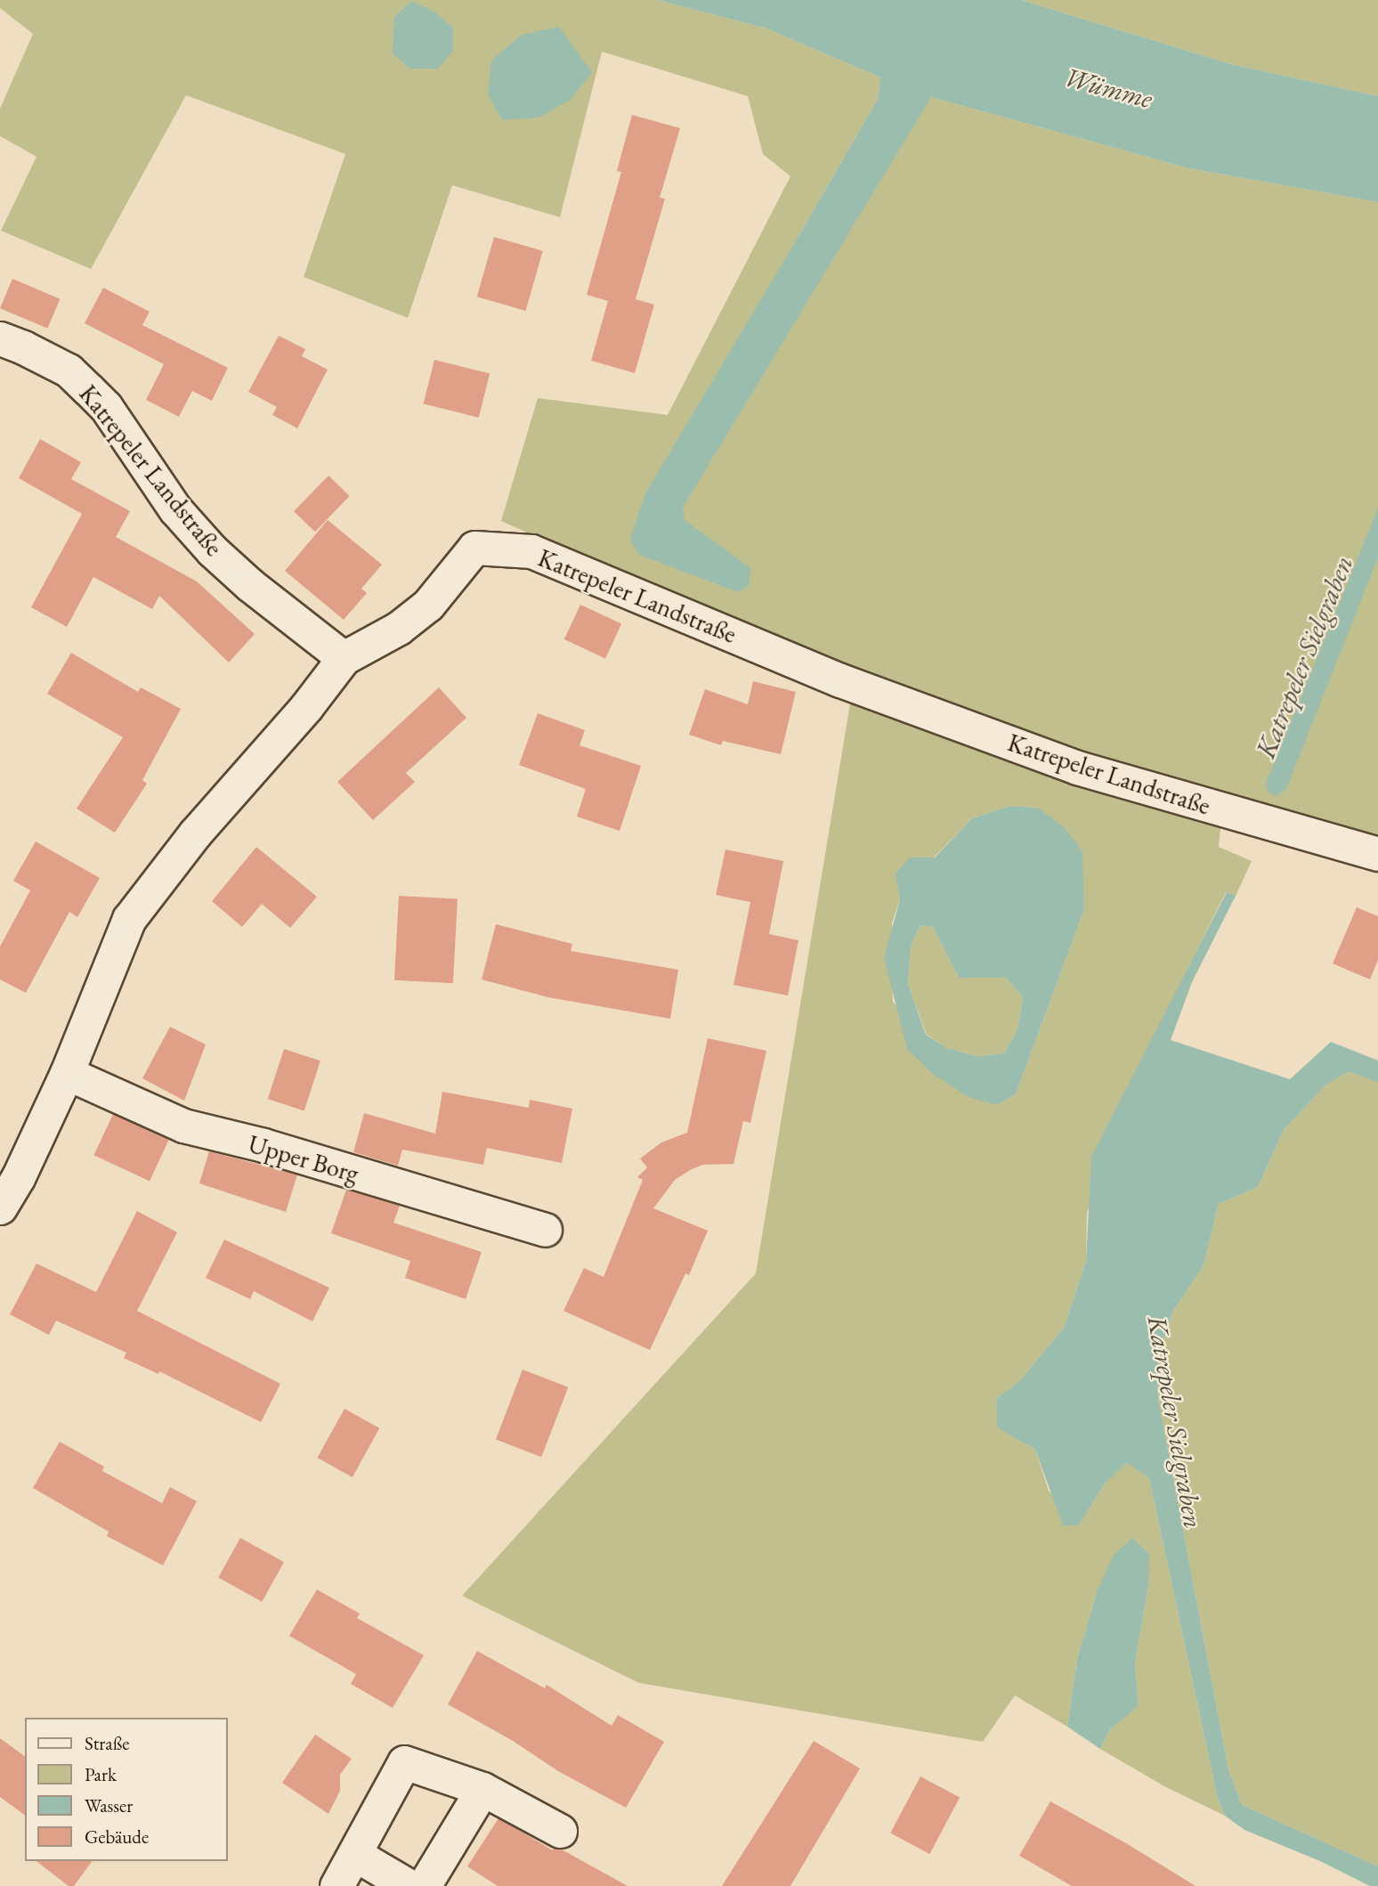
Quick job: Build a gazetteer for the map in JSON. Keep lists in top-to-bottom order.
{
  "streets": {
    "street": ["Katrepeler Landstraße", "Upper Borg"]
  },
  "water": ["Wümme", "Katrepeler Sielgraben"],
  "legend": [
    "Straße",
    "Park",
    "Wasser",
    "Gebäude"
  ]
}
